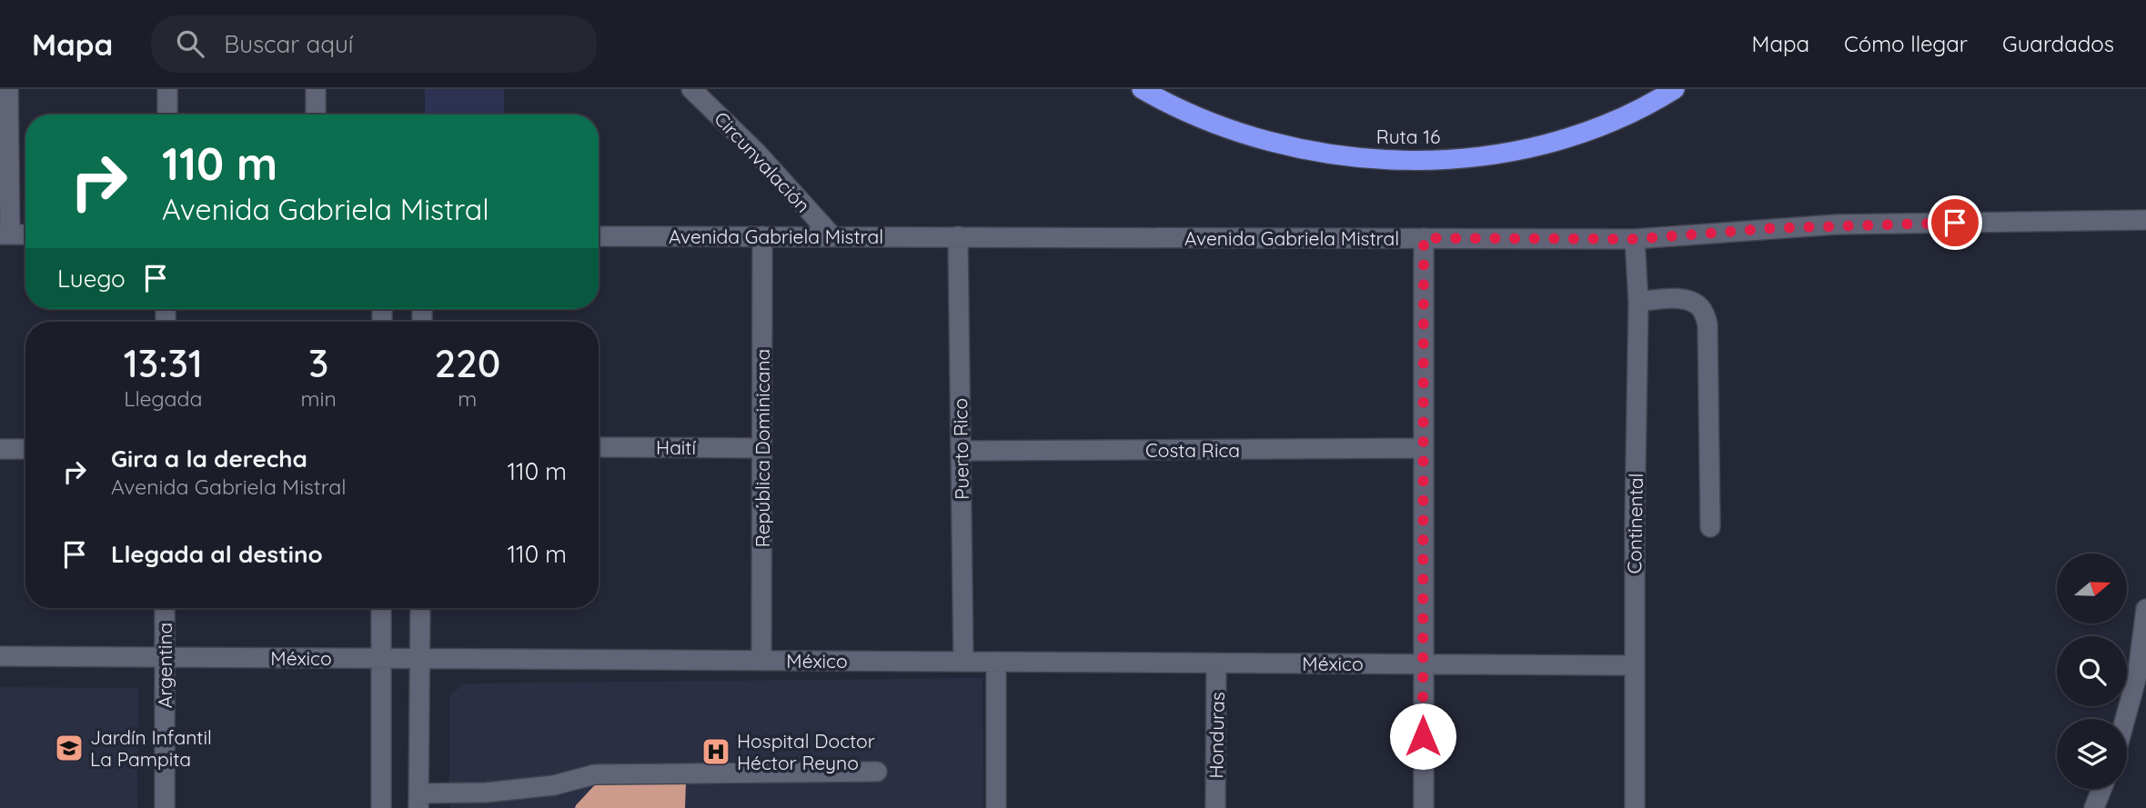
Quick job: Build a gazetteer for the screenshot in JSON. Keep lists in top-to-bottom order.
{
  "streets": {
    "highway": ["Ruta 16"],
    "street": [
      "Circunvalación",
      "Avenida Gabriela Mistral",
      "Haití",
      "República Dominicana",
      "Puerto Rico",
      "Costa Rica",
      "Continental",
      "México",
      "Argentina",
      "Honduras"
    ]
  },
  "crossings": [
    ["Circunvalación", "Avenida Gabriela Mistral"],
    ["Avenida Gabriela Mistral", "República Dominicana"],
    ["Avenida Gabriela Mistral", "Puerto Rico"],
    ["Avenida Gabriela Mistral", "Continental"],
    ["Haití", "República Dominicana"],
    ["República Dominicana", "México"],
    ["Puerto Rico", "Costa Rica"],
    ["Puerto Rico", "México"],
    ["Continental", "México"],
    ["México", "Argentina"],
    ["México", "Honduras"]
  ],
  "places": {
    "school or university": ["Jardín Infantil La Pampita"],
    "hospital": ["Hospital Doctor Héctor Reyno"]
  },
  "north": "right",
  "page": {
    "header": "Mapa",
    "search": "Buscar aquí",
    "nav": ["Mapa", "Cómo llegar", "Guardados"],
    "turn": ["110 m", "Avenida Gabriela Mistral"],
    "then": "Luego",
    "eta": [
      "13:31",
      "Llegada",
      "3",
      "min",
      "220",
      "m"
    ],
    "list": [
      {
        "name": "Gira a la derecha",
        "note": "Avenida Gabriela Mistral",
        "value": "110 m"
      },
      {
        "name": "Llegada al destino",
        "value": "110 m"
      }
    ]
  }
}
